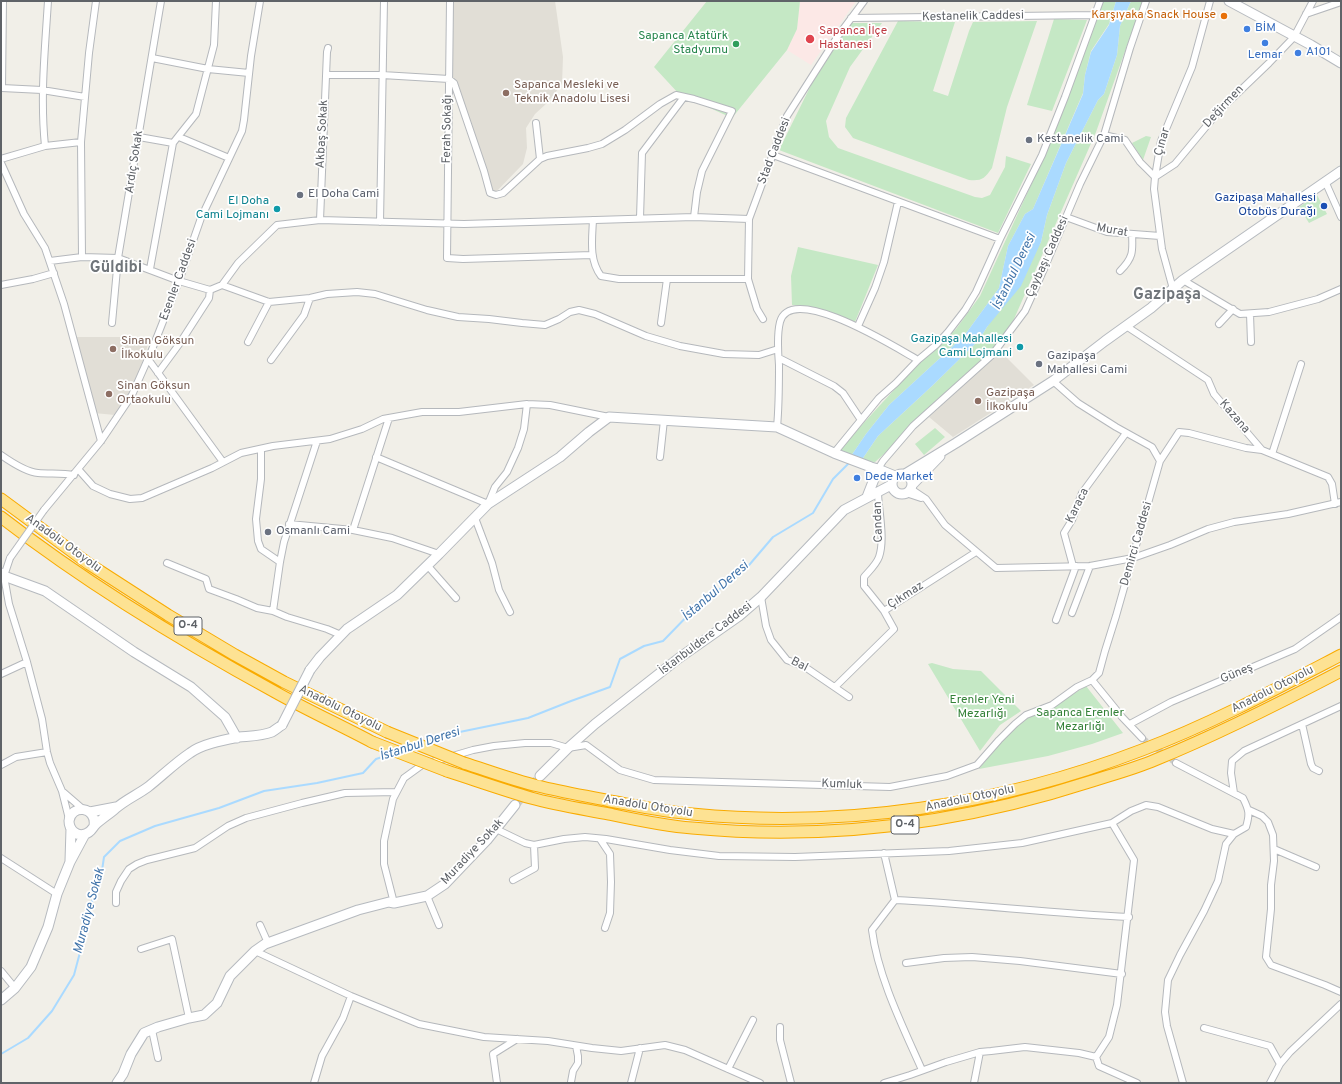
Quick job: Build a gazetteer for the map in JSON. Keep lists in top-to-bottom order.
{
  "streets": {
    "highway": ["Anadolu Otoyolu", "O-4"],
    "street": [
      "Kestanelik Caddesi",
      "Değirmen",
      "Ferah Sokağı",
      "Akbaş Sokak",
      "Çınar",
      "Stad Caddesi",
      "Ardıç Sokak",
      "Murat",
      "Çaybaşı Caddesi",
      "Esenler Caddesi",
      "Kazana",
      "Karaca",
      "Candan",
      "Demirci Caddesi",
      "Çıkmaz",
      "İstanbuldere Caddesi",
      "Bal",
      "Güneş",
      "Kumluk",
      "Muradiye Sokak"
    ]
  },
  "crossings": [
    ["Kestanelik Caddesi", "Stad Caddesi"],
    ["Değirmen", "Çınar"],
    ["Çınar", "Murat"],
    ["Murat", "Çaybaşı Caddesi"],
    ["Kazana", "Demirci Caddesi"],
    ["Candan", "Çıkmaz"],
    ["Candan", "İstanbuldere Caddesi"],
    ["Demirci Caddesi", "Kumluk"],
    ["Çıkmaz", "Bal"],
    ["İstanbuldere Caddesi", "Bal"],
    ["İstanbuldere Caddesi", "Kumluk"]
  ],
  "districts": ["Güldibi", "Gazipaşa"],
  "water": ["İstanbul Deresi", "Muradiye Sokak"],
  "parks": ["Erenler Yeni Mezarlığı", "Sapanca Erenler Mezarlığı"],
  "places": [
    "Karşıyaka Snack House",
    "BİM",
    "Sapanca İlçe Hastanesi",
    "Lemar",
    "Sapanca Atatürk Stadyumu",
    "A101",
    "Sapanca Mesleki ve Teknik Anadolu Lisesi",
    "Kestanelik Cami",
    "El Doha Cami",
    "Gazipaşa Mahallesi Otobüs Durağı",
    "El Doha Cami Lojmanı",
    "Gazipaşa Mahallesi Cami Lojmani",
    "Sinan Göksun İlkokulu",
    "Gazipaşa Mahallesi Cami",
    "Sinan Göksun Ortaokulu",
    "Gazipaşa İlkokulu",
    "Dede Market",
    "Osmanlı Cami"
  ]
}
